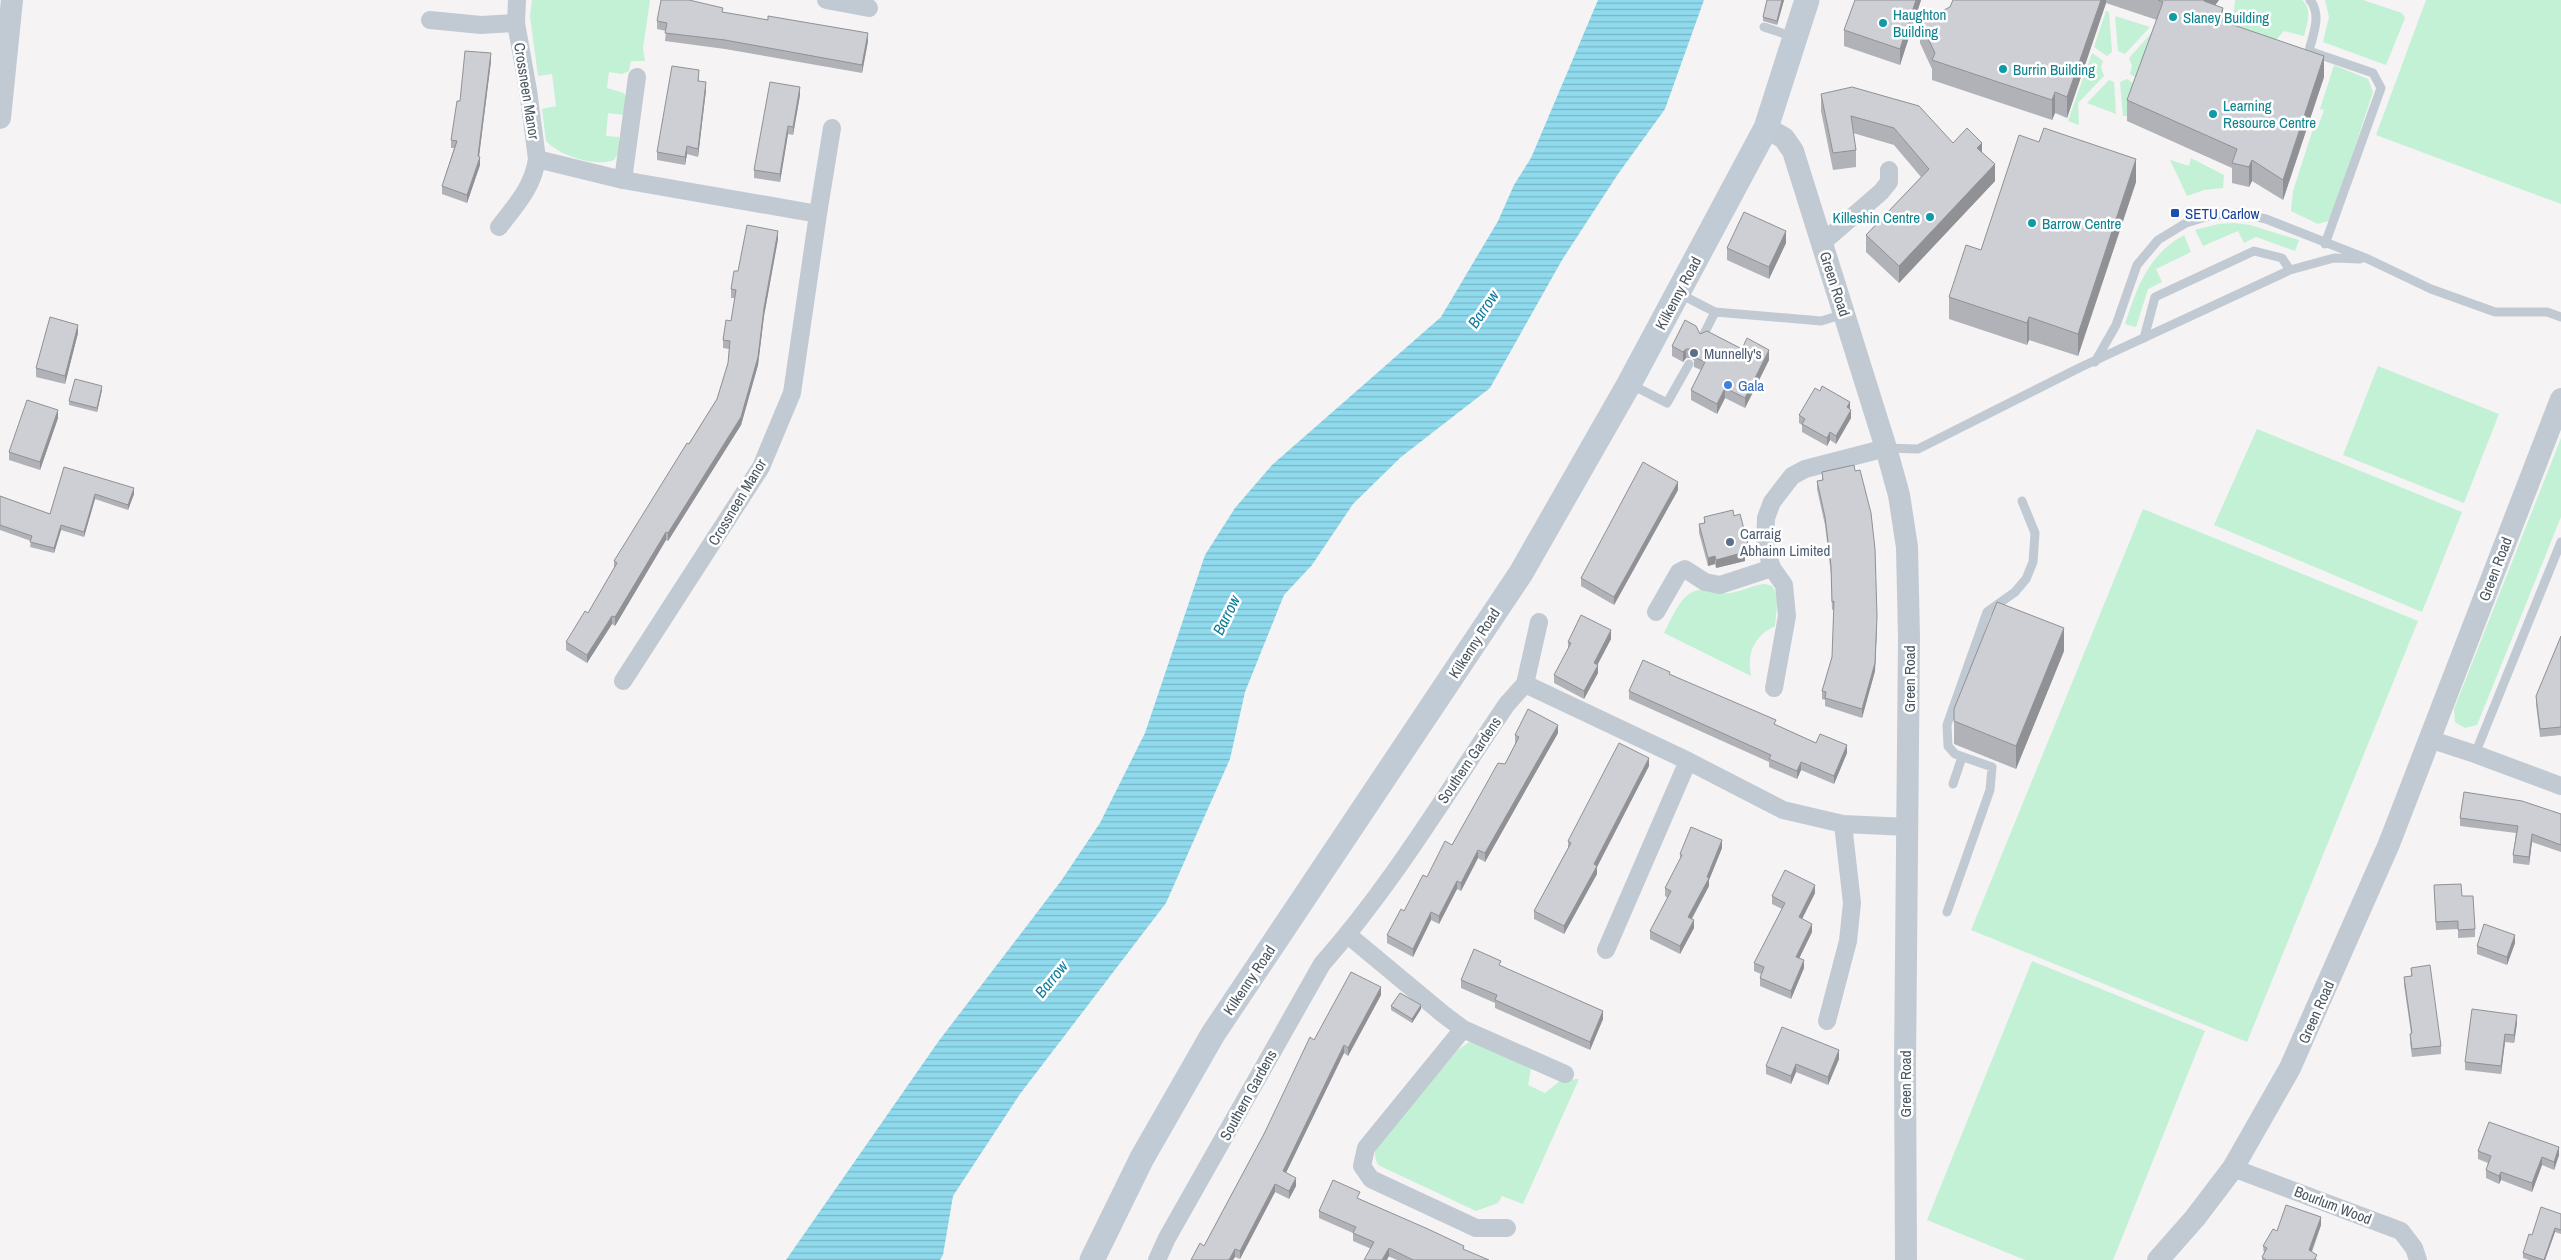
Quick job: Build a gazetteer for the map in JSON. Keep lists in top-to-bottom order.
{
  "streets": {
    "main road": ["Kilkenny Road"],
    "street": [
      "Crossneen Manor",
      "Green Road",
      "Southern Gardens",
      "Bourlum Wood"
    ]
  },
  "crossings": [
    ["Green Road", "Kilkenny Road"],
    ["Green Road", "Bourlum Wood"]
  ],
  "water": ["Barrow"],
  "places": {
    "other": [
      "Slaney Building",
      "Haughton Building",
      "Burrin Building",
      "Learning Resource Centre",
      "Killeshin Centre",
      "Barrow Centre",
      "Munnelly's",
      "Gala",
      "Carraig Abhainn Limited"
    ],
    "transit": ["SETU Carlow"]
  }
}
